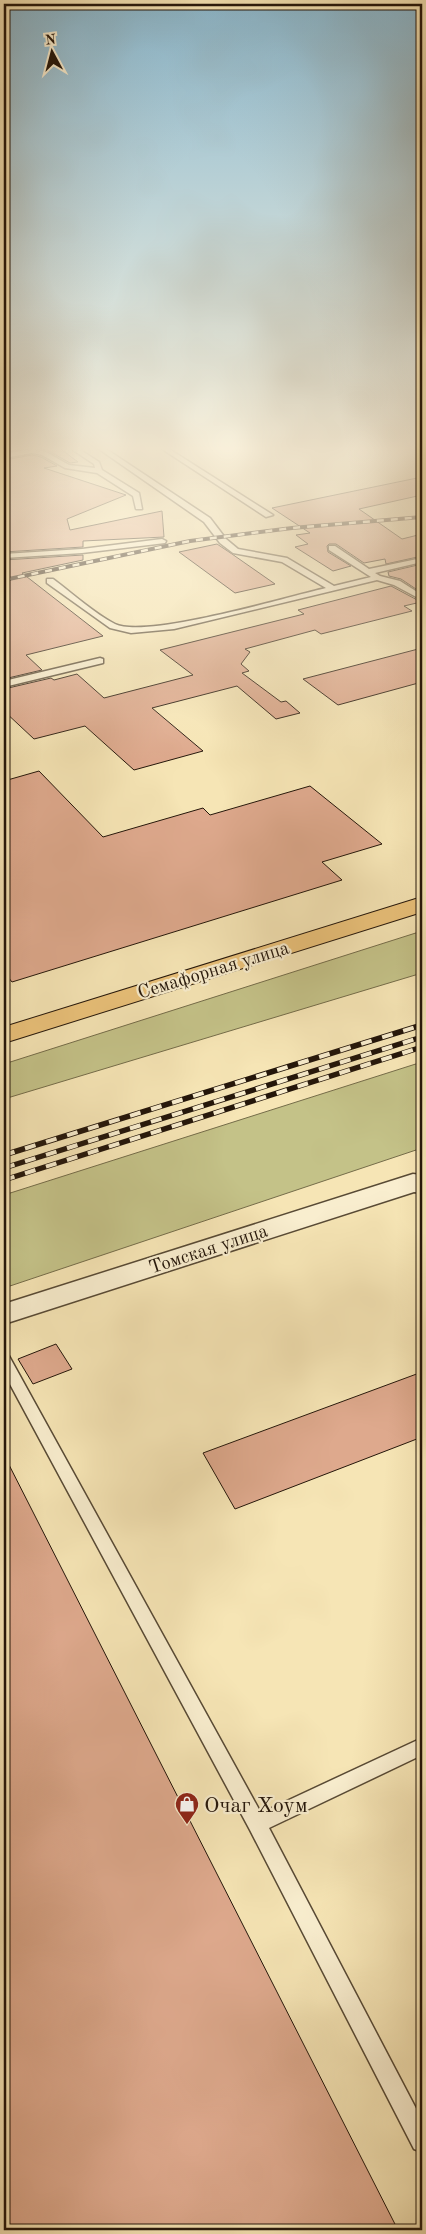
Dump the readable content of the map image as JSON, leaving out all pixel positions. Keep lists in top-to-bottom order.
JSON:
{
  "streets": {
    "highway": ["Семафорная улица"],
    "street": ["Томская улица"]
  },
  "places": {
    "shop": ["Очаг Хоум"]
  },
  "north": "top"
}
